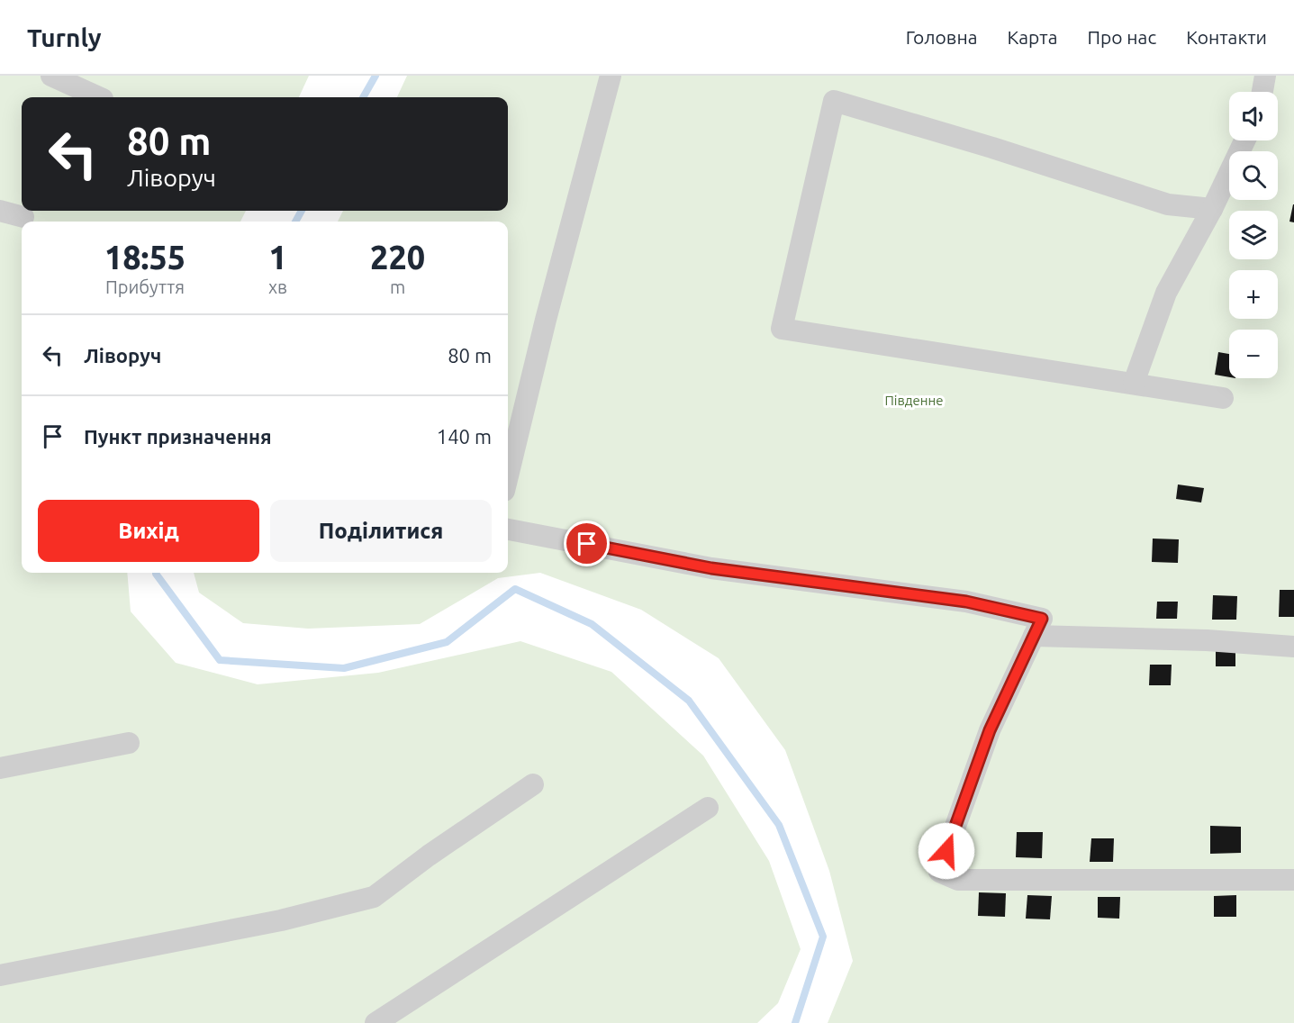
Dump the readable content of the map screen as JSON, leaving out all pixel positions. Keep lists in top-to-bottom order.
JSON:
{
  "parks": ["Південне"],
  "page": {
    "header": "Turnly",
    "nav": [
      "Головна",
      "Карта",
      "Про нас",
      "Контакти"
    ],
    "map_buttons": ["+", "−"],
    "turn": ["80 m", "Ліворуч"],
    "eta": [
      "18:55",
      "Прибуття",
      "1",
      "хв",
      "220",
      "m"
    ],
    "list": [
      {
        "name": "Ліворуч",
        "value": "80 m"
      },
      {
        "name": "Пункт призначення",
        "value": "140 m"
      }
    ],
    "buttons": ["Вихід", "Поділитися"]
  }
}
